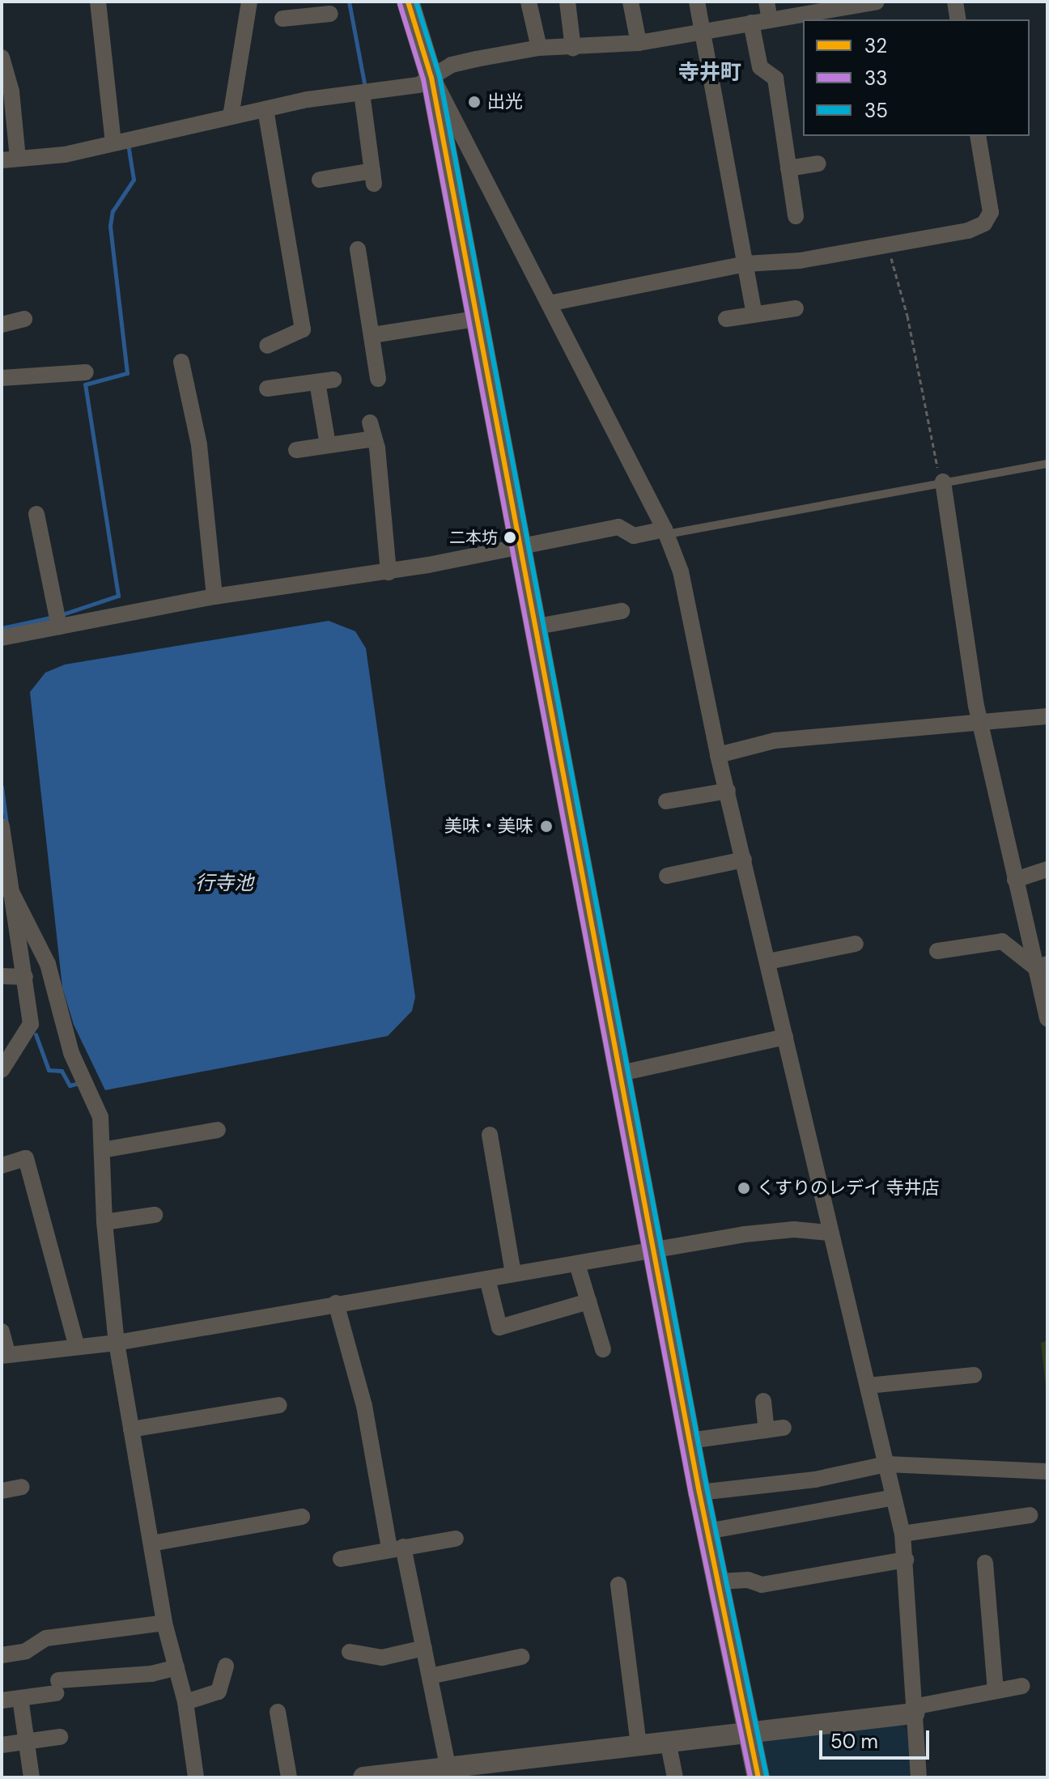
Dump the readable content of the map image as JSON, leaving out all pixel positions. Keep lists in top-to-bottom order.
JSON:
{
  "districts": ["寺井町"],
  "water": ["行寺池"],
  "places": [
    "出光",
    "二本坊",
    "美味・美味",
    "くすりのレデイ 寺井店"
  ],
  "lines": ["transit line 32", "transit line 35", "transit line 33"],
  "legend": ["32", "33", "35"],
  "scale_bar": "50 m"
}
